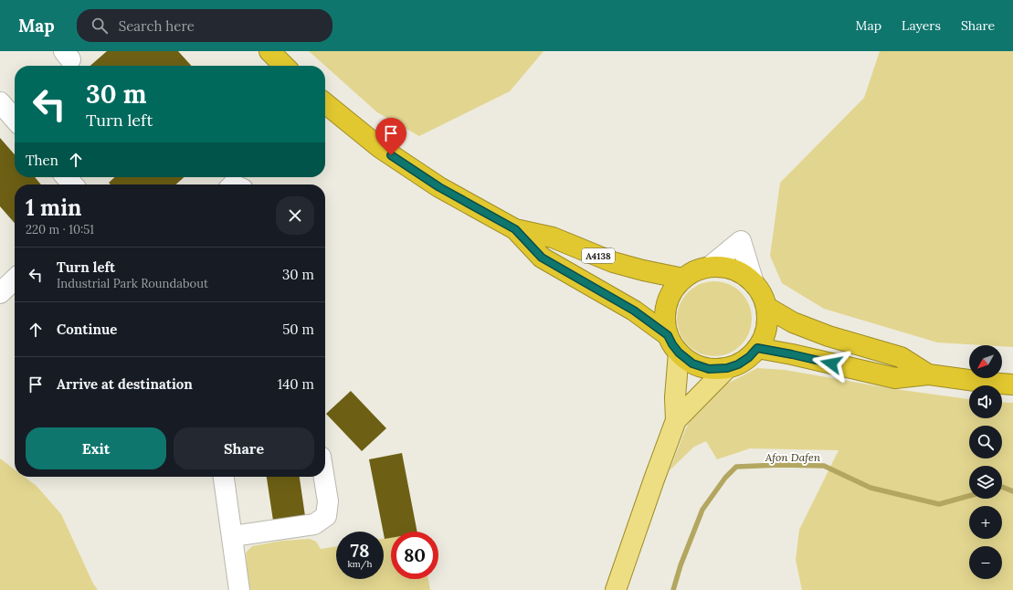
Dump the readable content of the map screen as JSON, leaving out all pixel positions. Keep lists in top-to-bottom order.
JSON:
{
  "streets": {
    "highway": ["A4138"]
  },
  "water": ["Afon Dafen"],
  "north": "bottom left",
  "page": {
    "header": "Map",
    "search": "Search here",
    "nav": ["Map", "Layers", "Share"],
    "turn": ["30 m", "Turn left"],
    "then": "Then",
    "heading": ["1 min", "220 m · 10:51"],
    "list": [
      {
        "name": "Turn left",
        "note": "Industrial Park Roundabout",
        "value": "30 m"
      },
      {
        "name": "Continue",
        "value": "50 m"
      },
      {
        "name": "Arrive at destination",
        "value": "140 m"
      }
    ],
    "map_buttons": ["+", "−"],
    "buttons": ["Exit", "Share"],
    "speed": "78 km/h",
    "limit": "80"
  }
}
